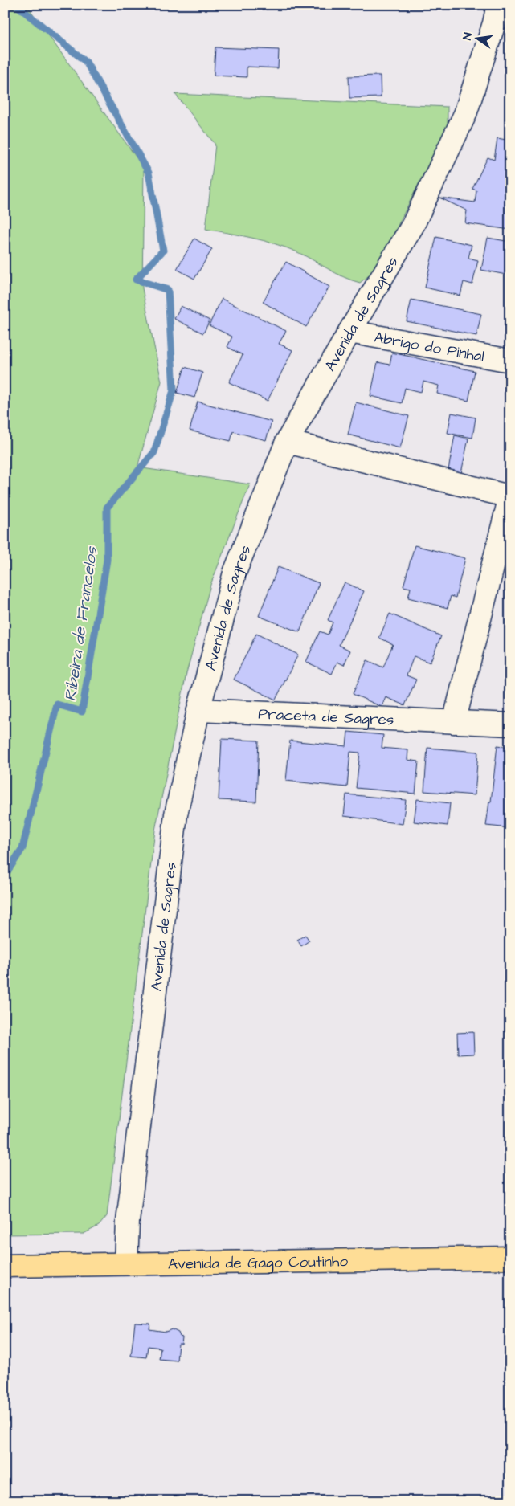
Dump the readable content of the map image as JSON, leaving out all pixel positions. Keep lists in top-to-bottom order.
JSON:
{
  "streets": {
    "main road": ["Avenida de Gago Coutinho"],
    "street": ["Avenida de Sagres", "Abrigo do Pinhal", "Praceta de Sagres"]
  },
  "crossings": [
    ["Avenida de Sagres", "Abrigo do Pinhal"],
    ["Avenida de Sagres", "Praceta de Sagres"],
    ["Avenida de Sagres", "Avenida de Gago Coutinho"]
  ],
  "water": ["Ribeira de Francelos"],
  "north": "left"
}
